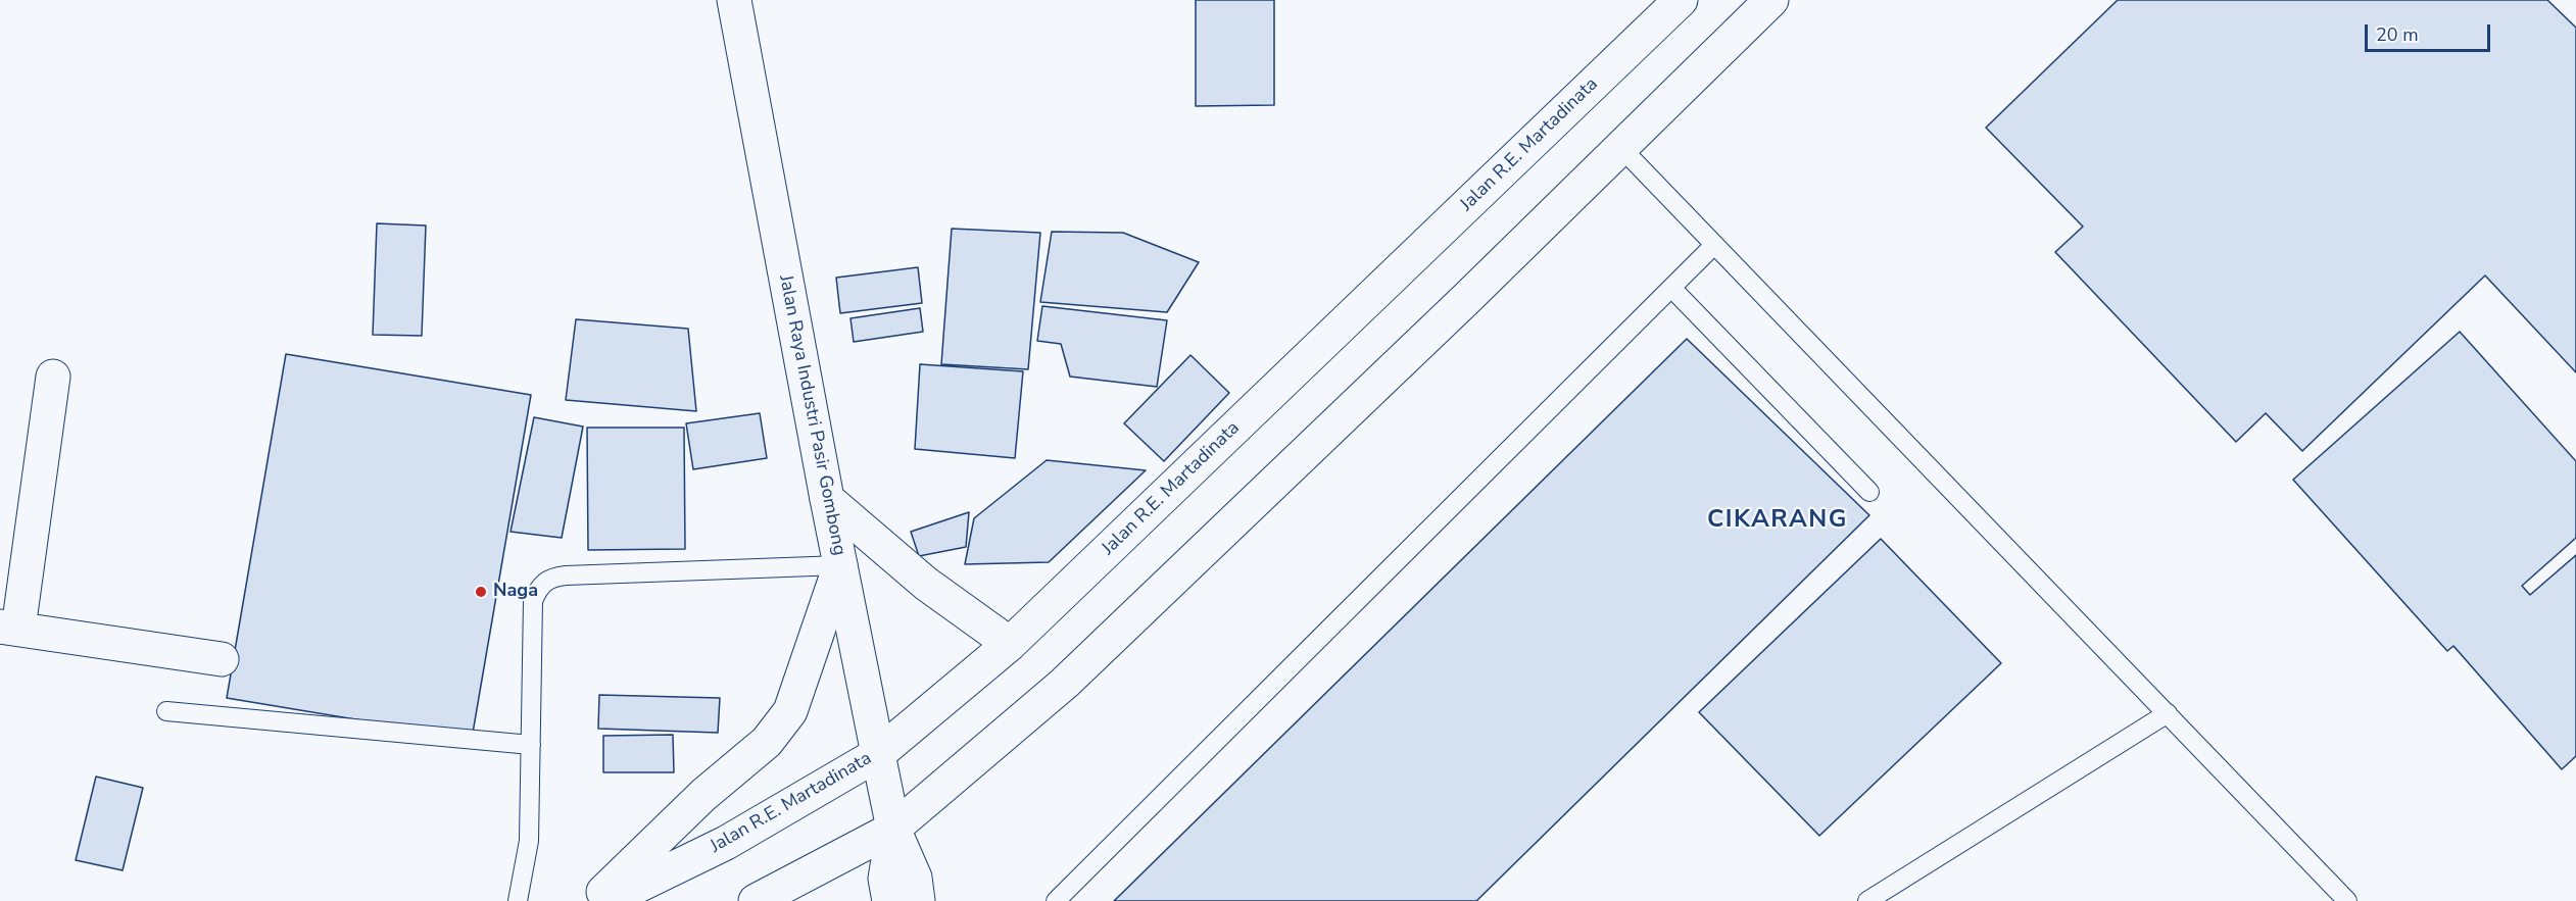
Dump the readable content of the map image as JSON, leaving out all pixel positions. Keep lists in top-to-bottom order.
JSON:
{
  "streets": {
    "main road": ["Jalan R.E. Martadinata", "Jalan Raya Industri Pasir Gombong"]
  },
  "crossings": [
    ["Jalan R.E. Martadinata", "Jalan Raya Industri Pasir Gombong"]
  ],
  "districts": ["CIKARANG"],
  "places": ["Naga"],
  "scale_bar": "20 m"
}
